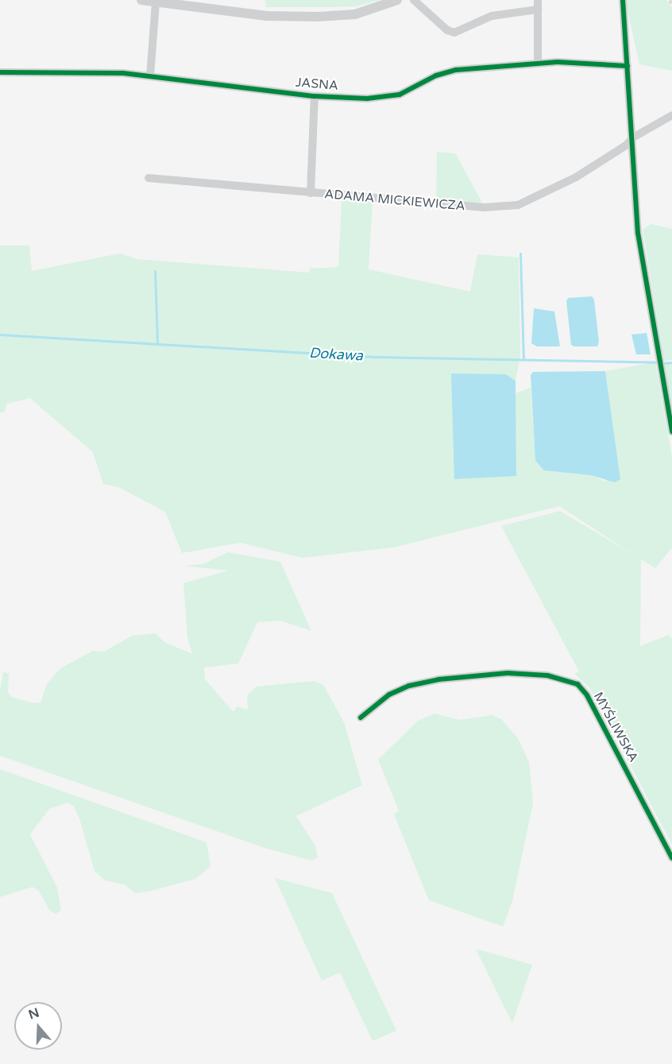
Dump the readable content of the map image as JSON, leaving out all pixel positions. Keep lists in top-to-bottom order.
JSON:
{
  "streets": {
    "street": ["JASNA", "ADAMA MICKIEWICZA", "MYŚLIWSKA"]
  },
  "water": ["Dokawa"],
  "north": "top"
}
